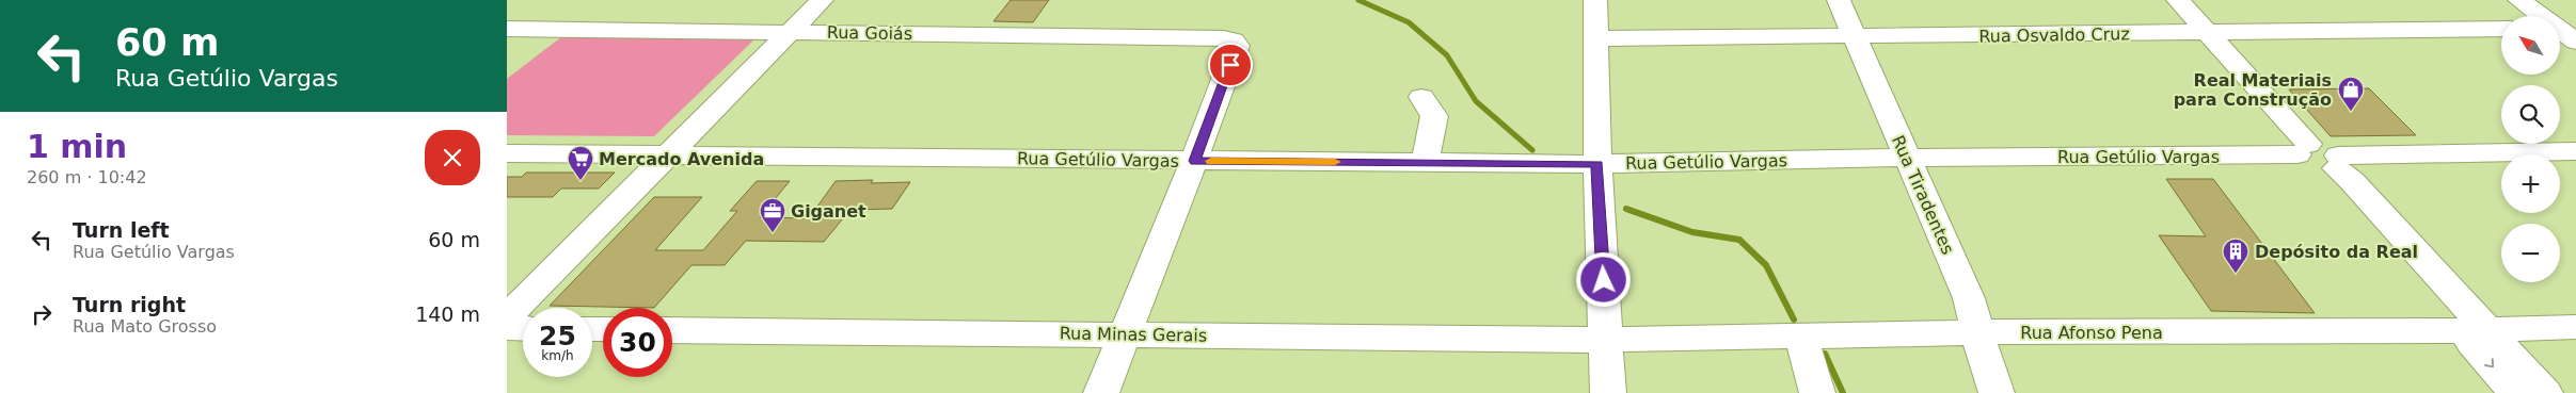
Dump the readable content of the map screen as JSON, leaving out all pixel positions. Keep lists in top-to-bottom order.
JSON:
{
  "streets": {
    "street": [
      "Rua Goiás",
      "Rua Osvaldo Cruz",
      "Rua Getúlio Vargas",
      "Rua Tiradentes",
      "Rua Afonso Pena",
      "Rua Minas Gerais"
    ]
  },
  "crossings": [
    ["Rua Goiás", "Rua Getúlio Vargas"],
    ["Rua Osvaldo Cruz", "Rua Tiradentes"],
    ["Rua Getúlio Vargas", "Rua Tiradentes"],
    ["Rua Tiradentes", "Rua Afonso Pena"],
    ["Rua Afonso Pena", "Rua Minas Gerais"]
  ],
  "places": {
    "shop": ["Real Materiais para Construção"],
    "supermarket": ["Mercado Avenida"],
    "office": ["Giganet"],
    "building": ["Depósito da Real"]
  },
  "north": "top left",
  "page": {
    "turn": ["60 m", "Rua Getúlio Vargas"],
    "map_buttons": ["+", "−"],
    "heading": ["1 min", "260 m · 10:42"],
    "list": [
      {
        "name": "Turn left",
        "note": "Rua Getúlio Vargas",
        "value": "60 m"
      },
      {
        "name": "Turn right",
        "note": "Rua Mato Grosso",
        "value": "140 m"
      }
    ],
    "speed": "25 km/h",
    "limit": "30"
  }
}
